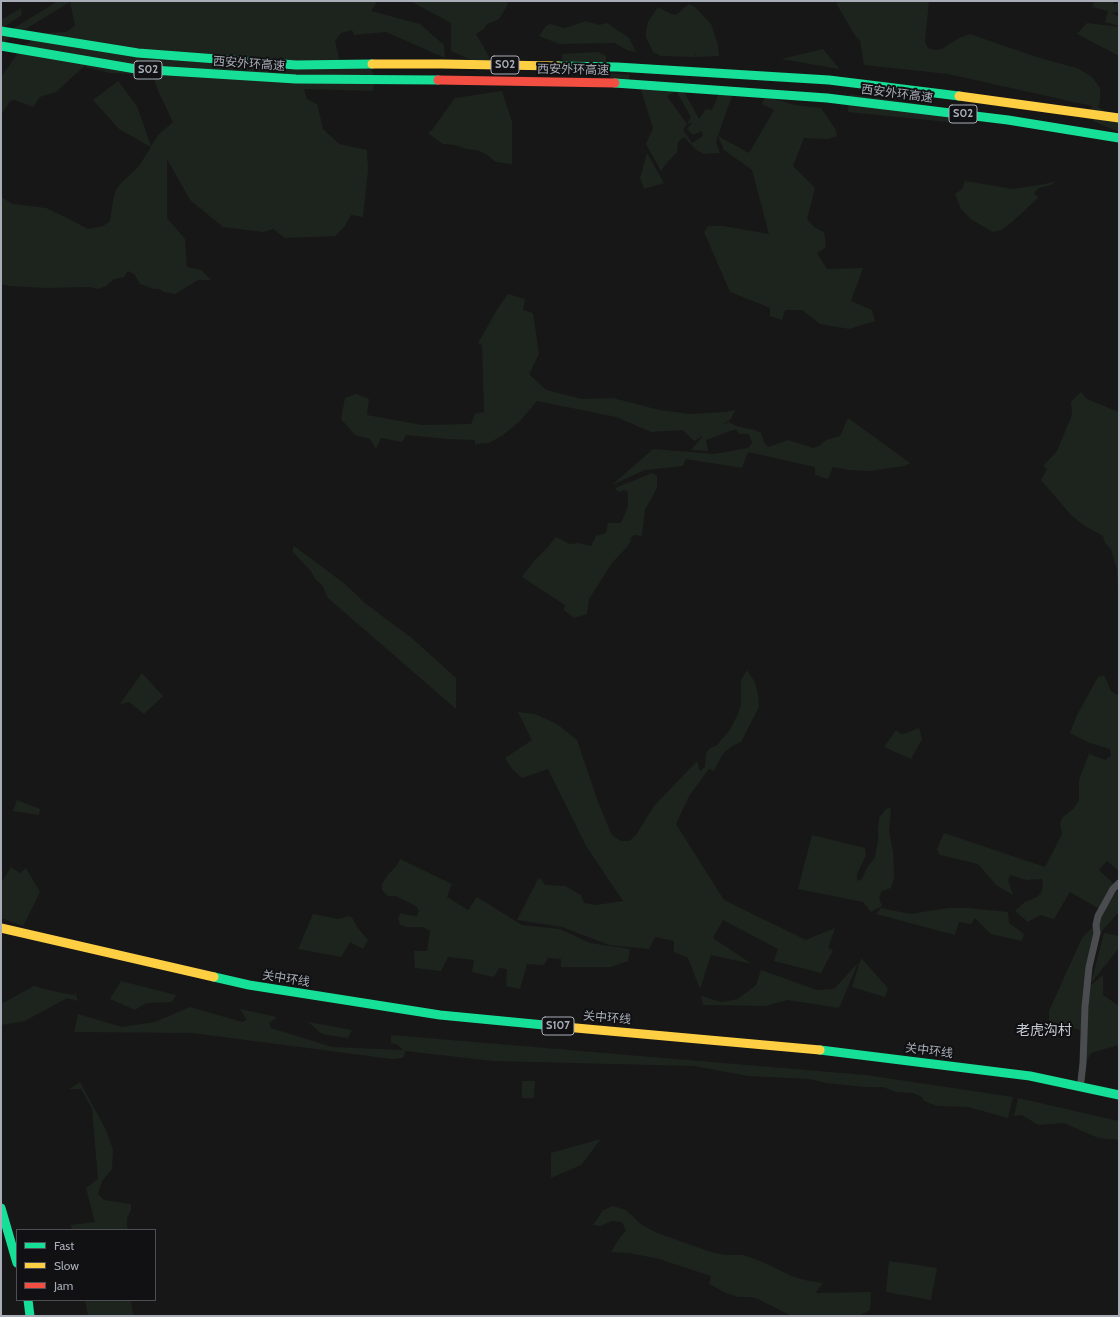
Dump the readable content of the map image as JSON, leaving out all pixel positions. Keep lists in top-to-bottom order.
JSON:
{
  "streets": {
    "main road": [
      "西安外环高速",
      "S02",
      "关中环线",
      "S107"
    ]
  },
  "districts": ["老虎沟村"],
  "legend": ["Fast", "Slow", "Jam"]
}
